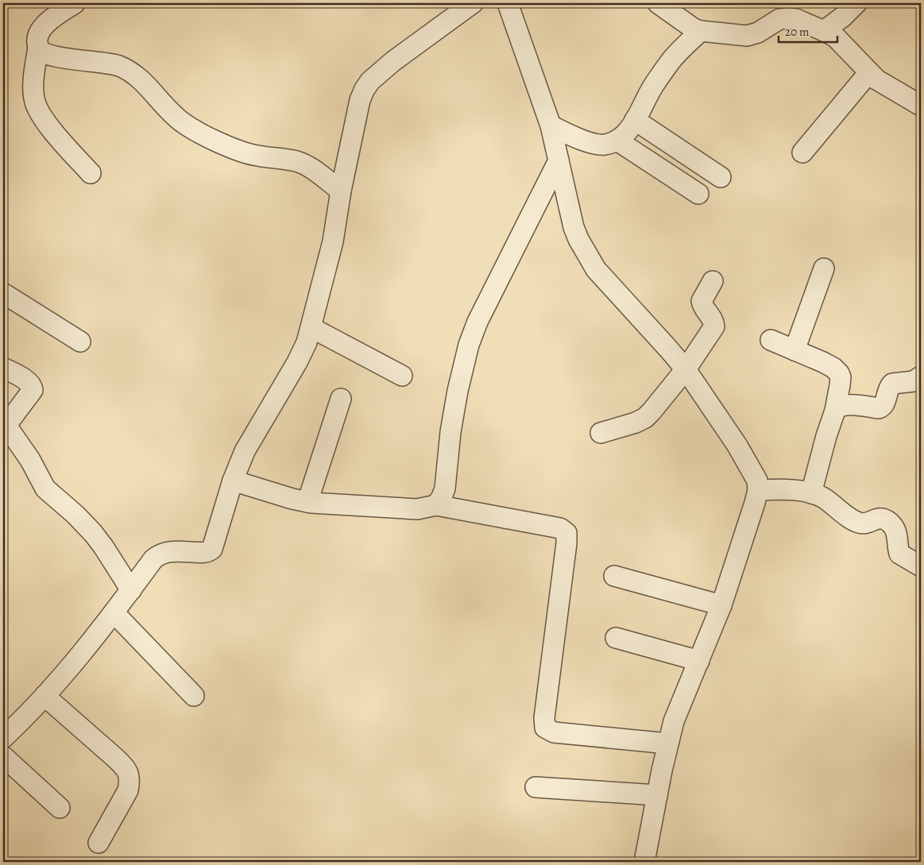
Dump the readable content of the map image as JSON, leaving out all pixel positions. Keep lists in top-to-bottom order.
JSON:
{
  "scale_bar": "20 m"
}
